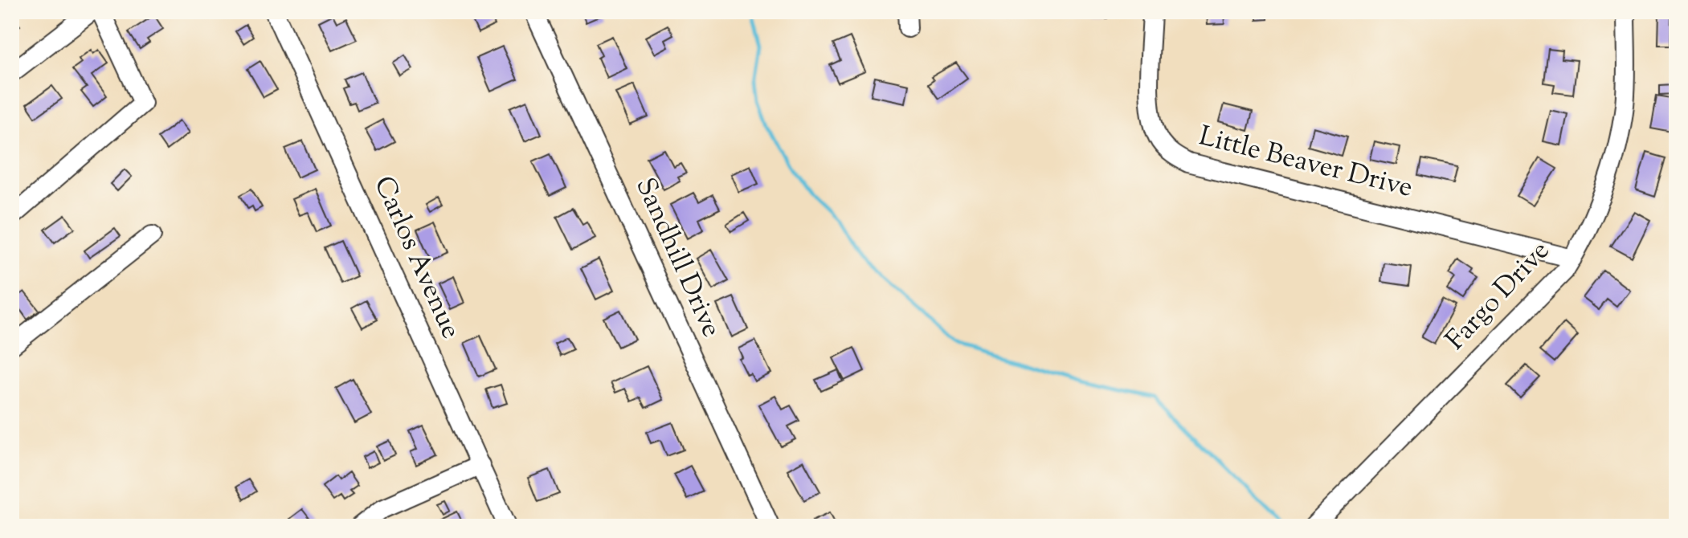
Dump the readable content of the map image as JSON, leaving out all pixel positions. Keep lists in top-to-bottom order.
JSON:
{
  "streets": {
    "street": [
      "Little Beaver Drive",
      "Carlos Avenue",
      "Sandhill Drive",
      "Fargo Drive"
    ]
  },
  "crossings": [
    ["Little Beaver Drive", "Fargo Drive"]
  ]
}
